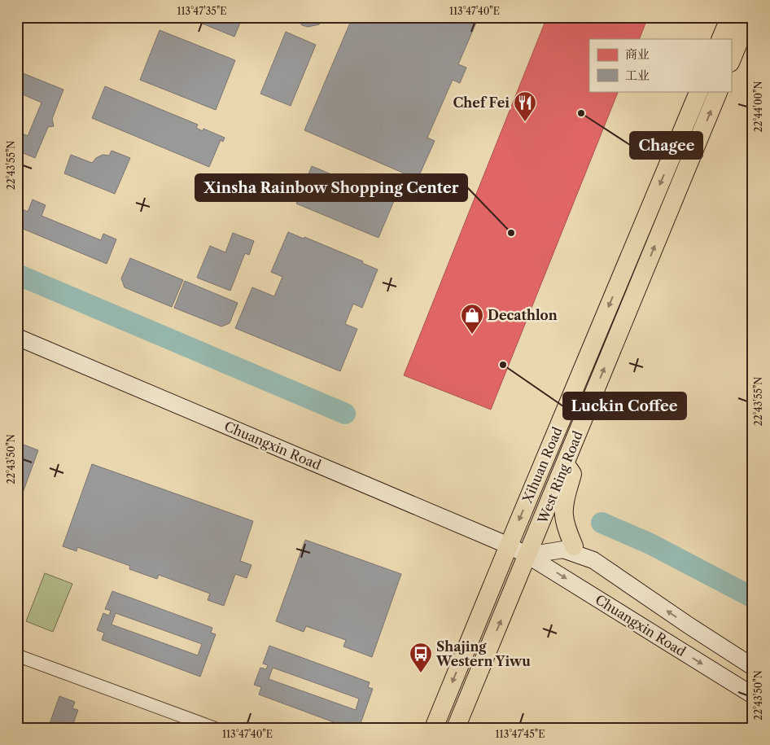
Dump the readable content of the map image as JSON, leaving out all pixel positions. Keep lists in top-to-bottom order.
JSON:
{
  "streets": {
    "main road": ["Xihuan Road", "West Ring Road"],
    "street": ["Chuangxin Road"]
  },
  "crossings": [
    ["Chuangxin Road", "Xihuan Road"],
    ["Chuangxin Road", "West Ring Road"]
  ],
  "one_way": ["Xihuan Road", "West Ring Road"],
  "places": {
    "other": ["Chagee", "Xinsha Rainbow Shopping Center", "Luckin Coffee"],
    "restaurant": ["Chef Fei"],
    "shop": ["Decathlon"],
    "bus stop": ["Shajing Western Yiwu"]
  },
  "legend": ["商业", "工业"],
  "coordinates": [
    "113°47'35\"E",
    "113°47'40\"E",
    "22°44'00\"N",
    "22°43'55\"N",
    "22°43'50\"N",
    "113°47'45\"E"
  ]
}
